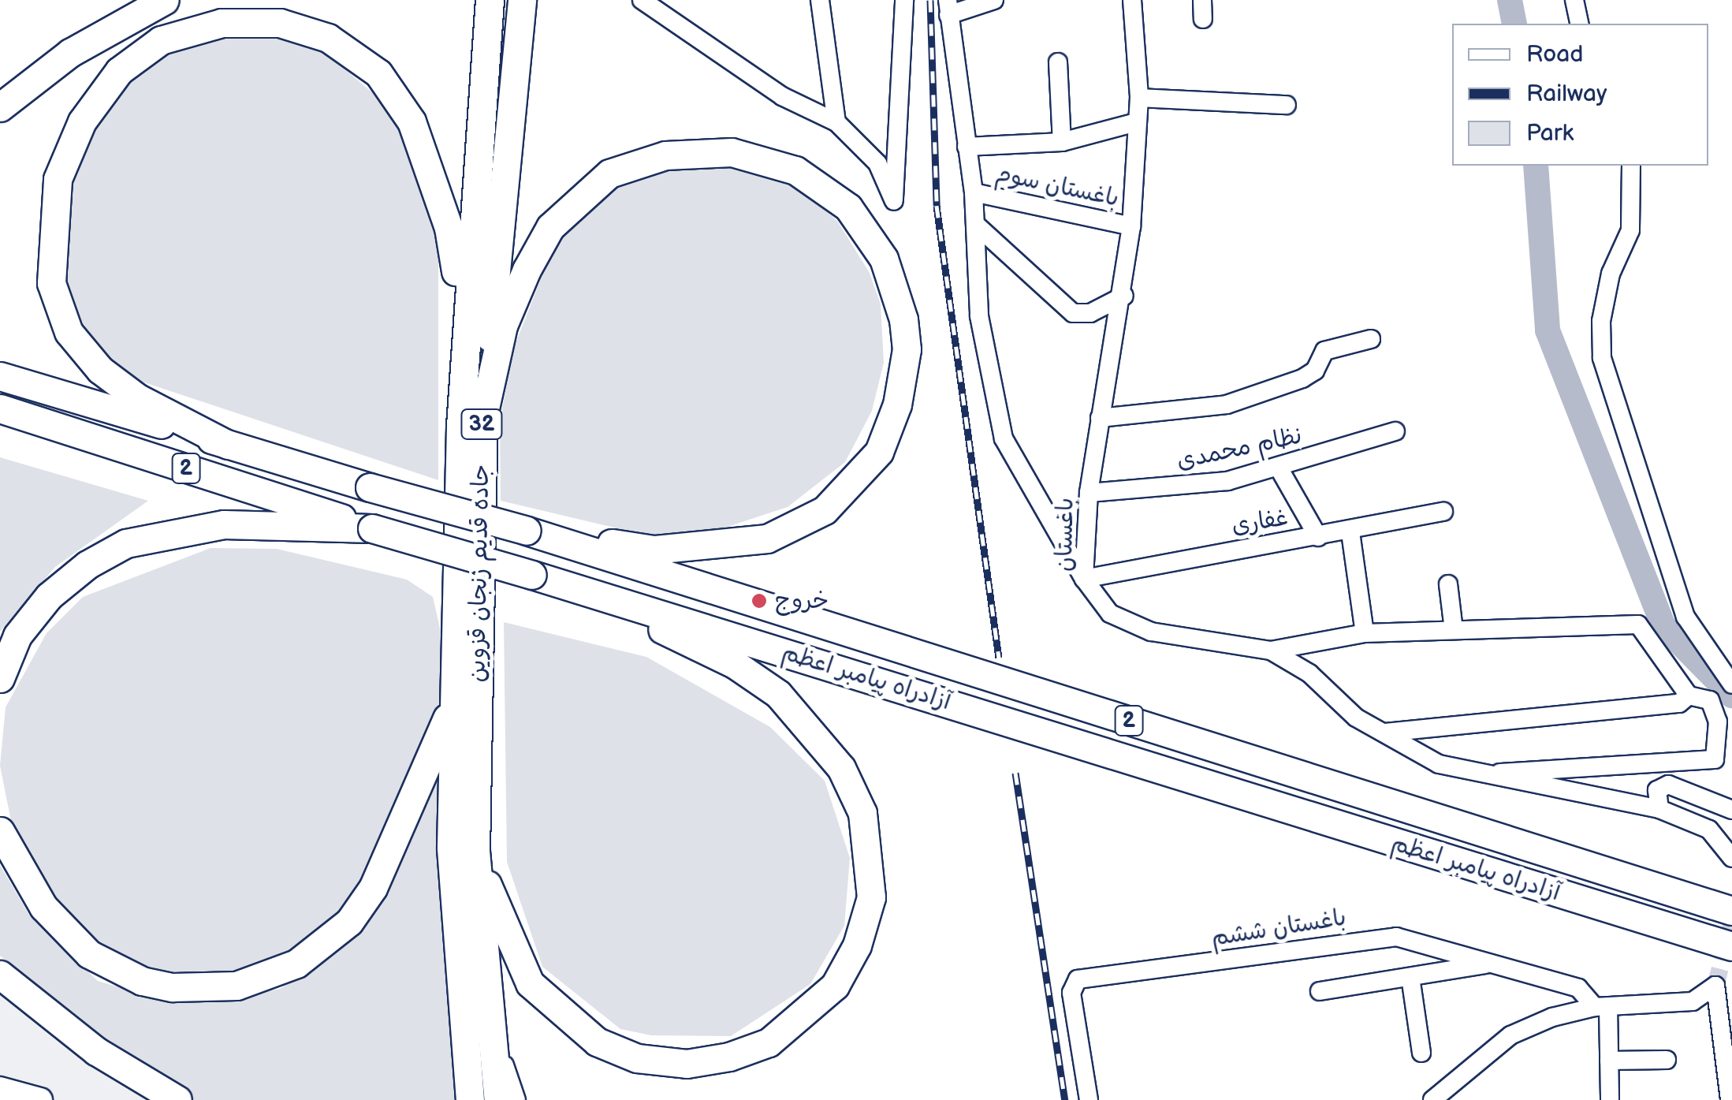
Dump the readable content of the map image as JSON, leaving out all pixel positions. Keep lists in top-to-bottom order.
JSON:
{
  "streets": {
    "highway": [
      "32",
      "2",
      "جاده قدیم زنجان قزوین",
      "آزادراه پیامبر اعظم"
    ],
    "street": [
      "باغستان سوم",
      "نظام محمدی",
      "غفاری",
      "باغستان",
      "باغستان ششم"
    ]
  },
  "crossings": [
    ["باغستان سوم", "باغستان"],
    ["نظام محمدی", "باغستان"],
    ["غفاری", "باغستان"]
  ],
  "places": ["خروج"],
  "legend": ["Road", "Railway", "Park"]
}
